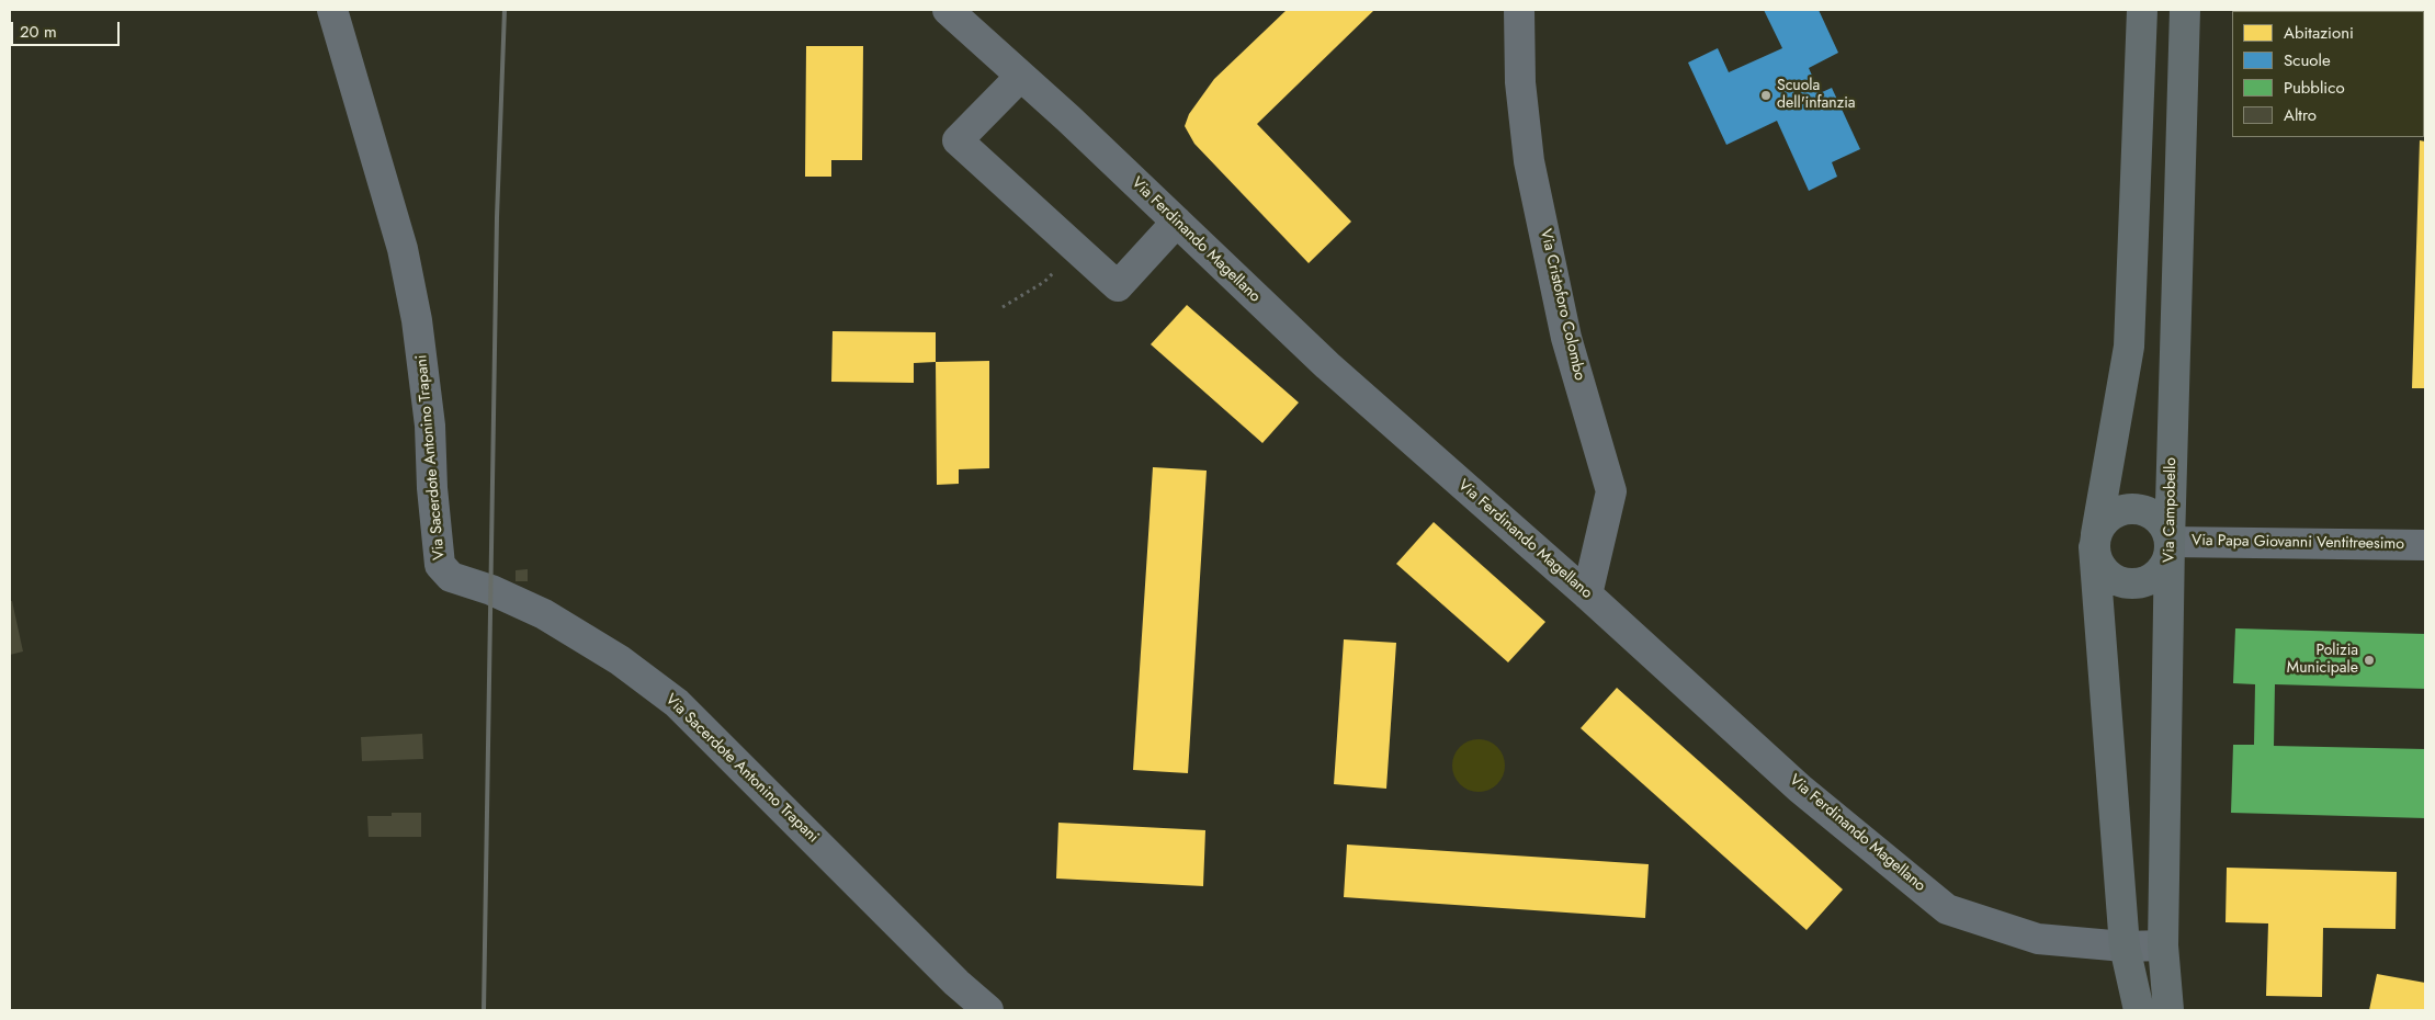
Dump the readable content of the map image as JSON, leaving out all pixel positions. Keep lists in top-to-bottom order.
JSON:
{
  "streets": {
    "main road": ["Via Campobello"],
    "street": [
      "Via Ferdinando Magellano",
      "Via Cristoforo Colombo",
      "Via Sacerdote Antonino Trapani",
      "Via Papa Giovanni Ventitreesimo"
    ]
  },
  "crossings": [
    ["Via Ferdinando Magellano", "Via Cristoforo Colombo"],
    ["Via Ferdinando Magellano", "Via Campobello"],
    ["Via Campobello", "Via Papa Giovanni Ventitreesimo"]
  ],
  "places": ["Scuola dell'infanzia", "Polizia Municipale"],
  "legend": [
    "Abitazioni",
    "Scuole",
    "Pubblico",
    "Altro"
  ],
  "scale_bar": "20 m"
}
